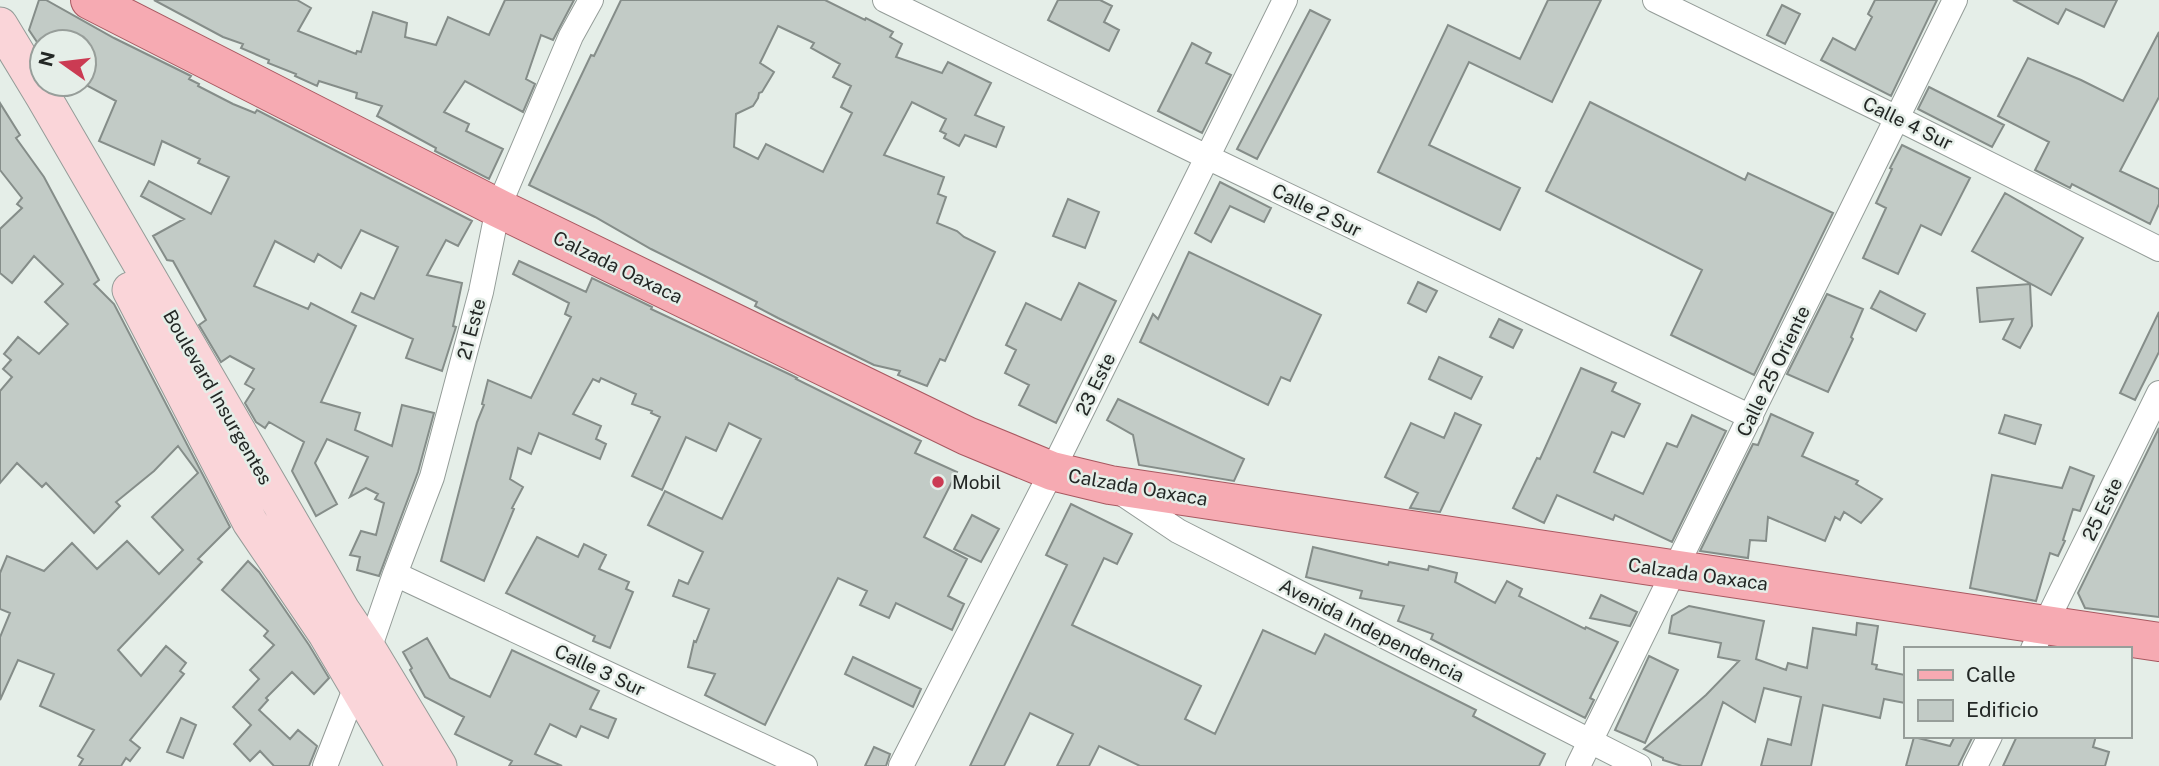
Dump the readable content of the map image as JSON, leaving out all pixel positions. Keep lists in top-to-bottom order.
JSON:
{
  "streets": {
    "main road": ["Calzada Oaxaca", "Boulevard Insurgentes"],
    "street": [
      "Calle 4 Sur",
      "Calle 2 Sur",
      "21 Este",
      "Calle 25 Oriente",
      "23 Este",
      "25 Este",
      "Avenida Independencia",
      "Calle 3 Sur"
    ]
  },
  "crossings": [
    ["Calle 4 Sur", "Calle 25 Oriente"],
    ["Calle 2 Sur", "Calle 25 Oriente"],
    ["Calle 2 Sur", "23 Este"],
    ["Calzada Oaxaca", "21 Este"],
    ["Calzada Oaxaca", "Calle 25 Oriente"],
    ["Calzada Oaxaca", "23 Este"],
    ["Calzada Oaxaca", "25 Este"],
    ["Calzada Oaxaca", "Avenida Independencia"],
    ["21 Este", "Boulevard Insurgentes"],
    ["21 Este", "Calle 3 Sur"],
    ["Calle 25 Oriente", "Avenida Independencia"]
  ],
  "places": ["Mobil"],
  "legend": ["Calle", "Edificio"],
  "north": "left"
}
